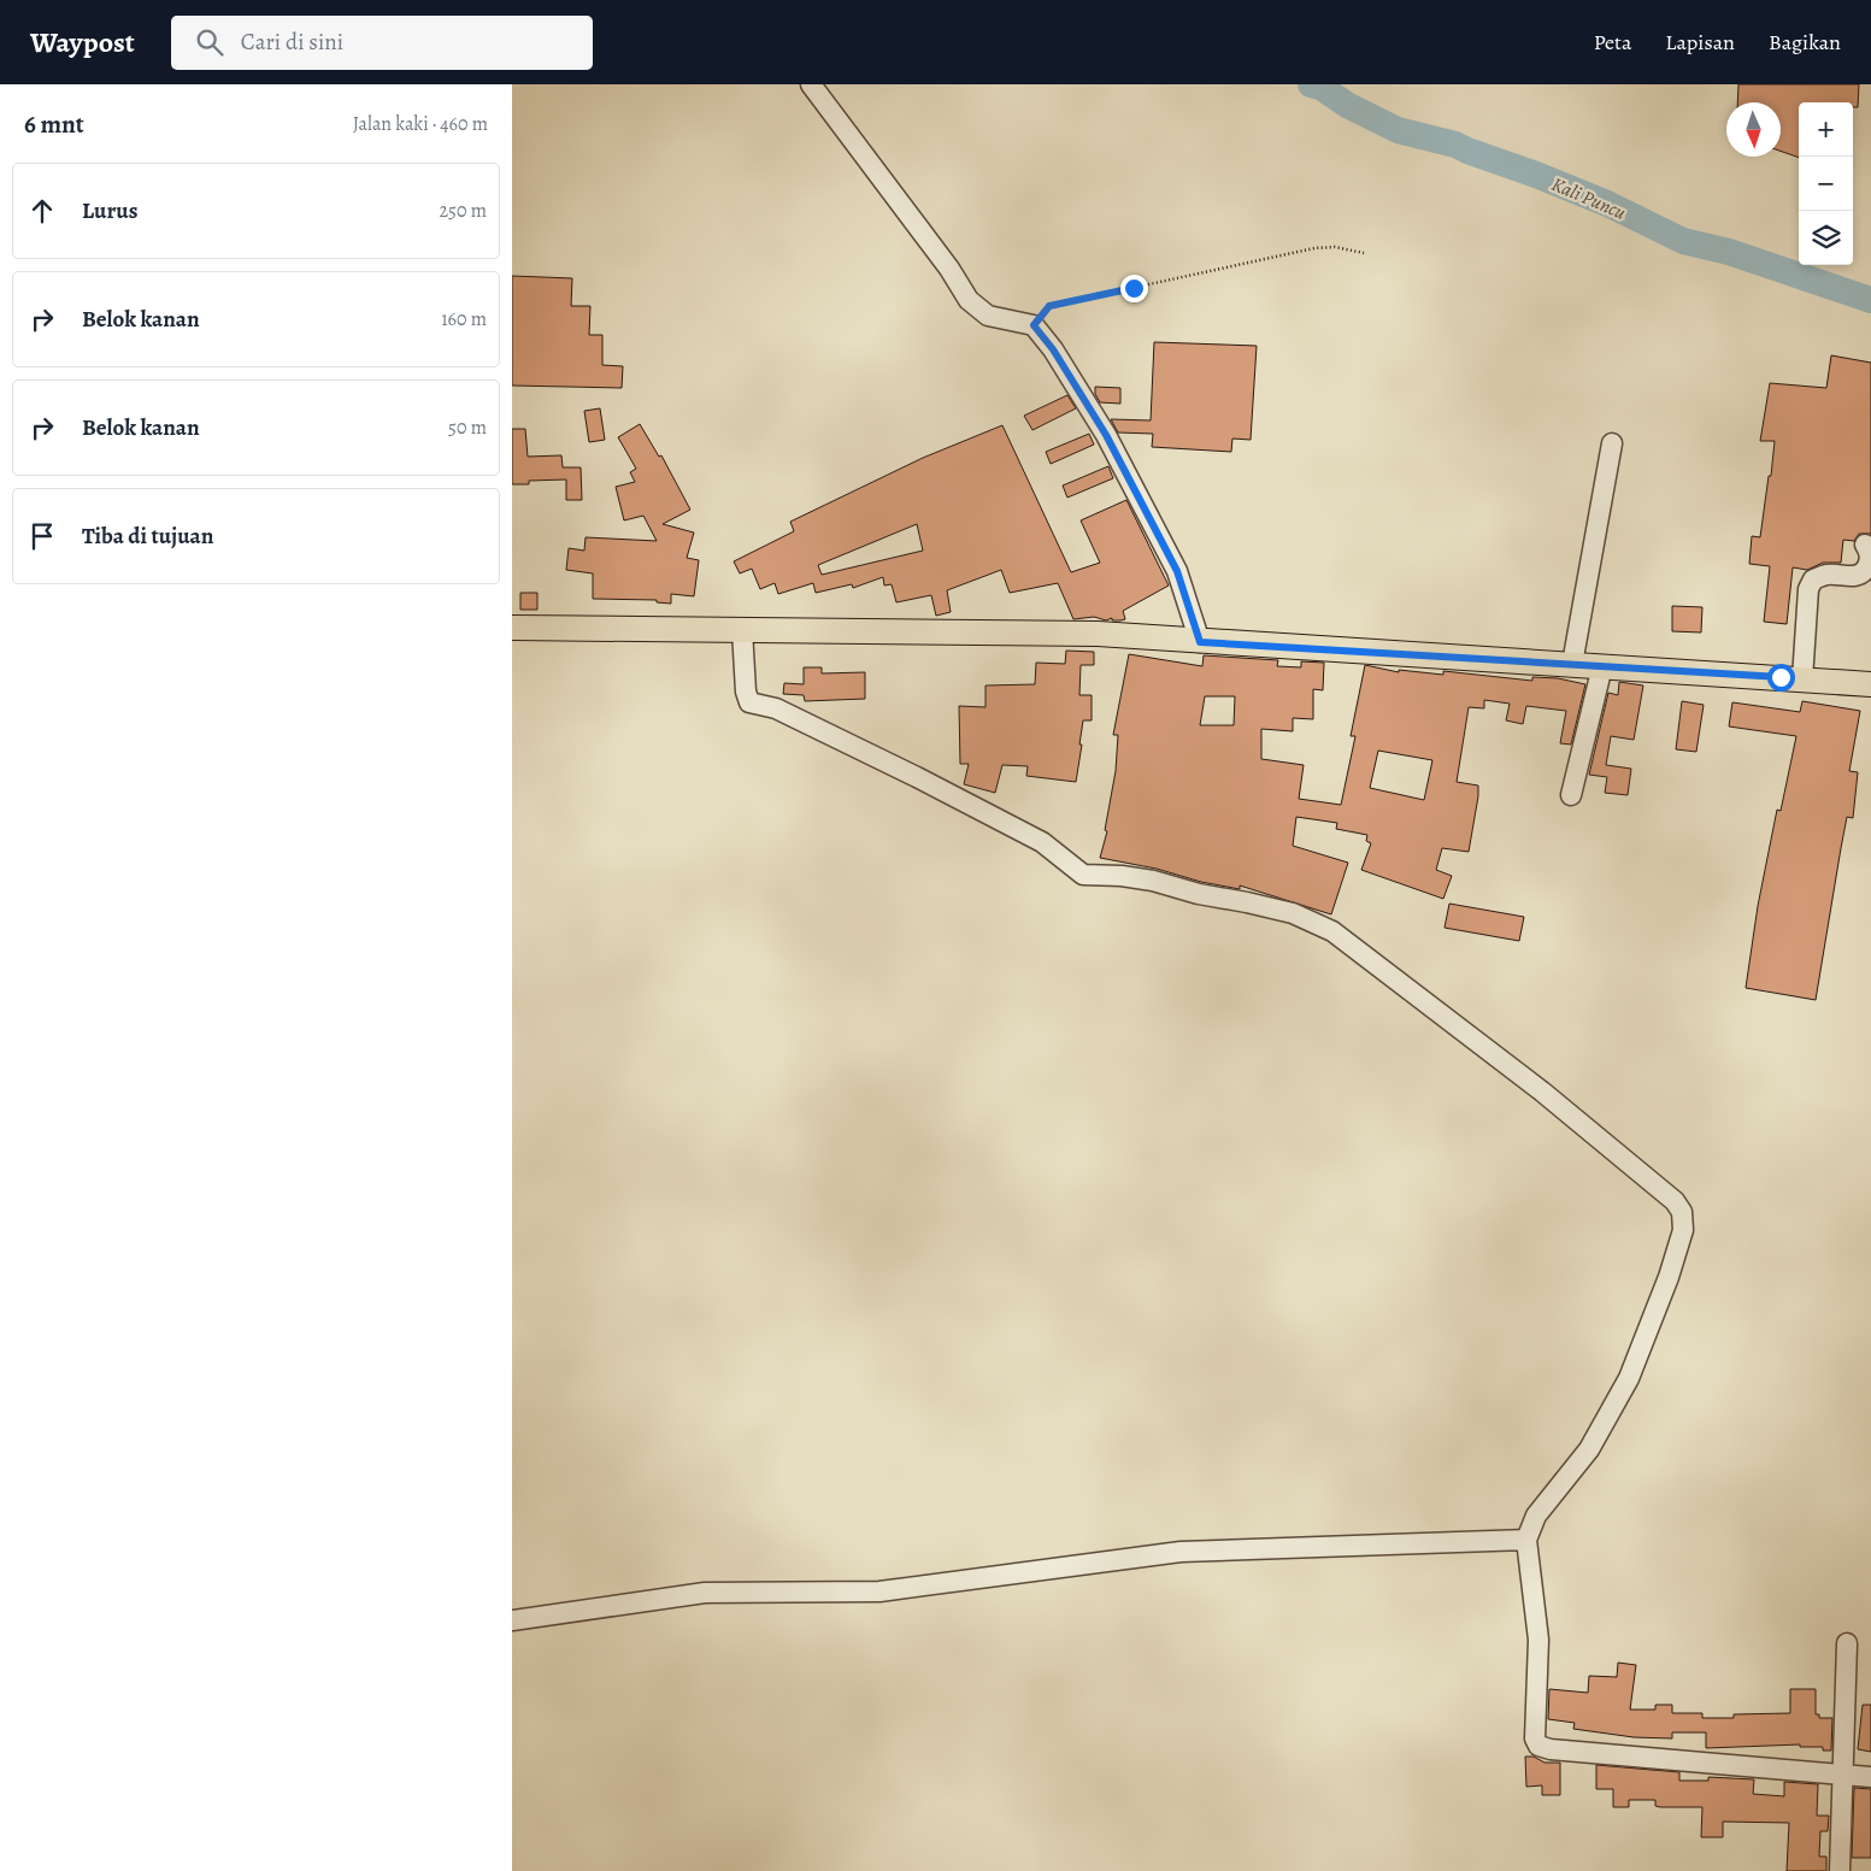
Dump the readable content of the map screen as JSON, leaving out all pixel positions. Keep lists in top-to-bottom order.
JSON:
{
  "water": ["Kali Puncu"],
  "north": "bottom",
  "page": {
    "header": "Waypost",
    "search": "Cari di sini",
    "nav": ["Peta", "Lapisan", "Bagikan"],
    "heading": ["6 mnt", "Jalan kaki · 460 m"],
    "map_buttons": ["+", "−"],
    "list": [
      ["Lurus", "250 m"],
      ["Belok kanan", "160 m"],
      ["Belok kanan", "50 m"],
      "Tiba di tujuan"
    ]
  }
}
